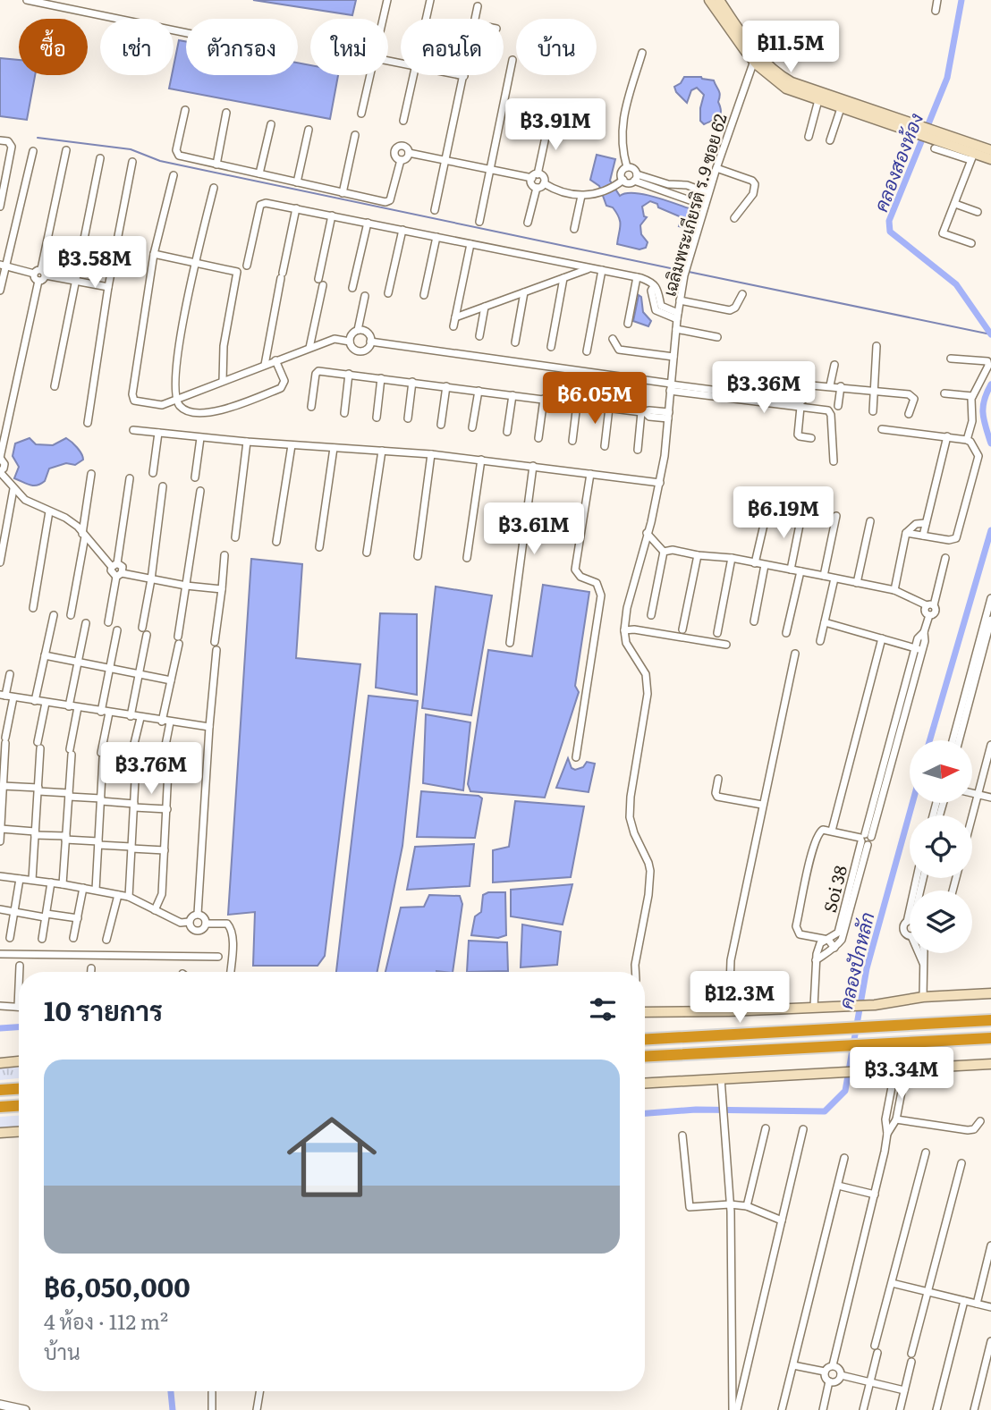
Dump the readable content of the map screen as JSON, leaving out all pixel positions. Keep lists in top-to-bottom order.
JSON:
{
  "streets": {
    "street": ["เฉลิมพระเกียรติ ร.9 ซอย 62", "Soi 38"]
  },
  "water": ["คลองสองห้อง", "คลองปักหลัก"],
  "north": "right",
  "page": {
    "chip": [
      "ซื้อ",
      "เช่า",
      "ตัวกรอง",
      "ใหม่",
      "คอนโด",
      "บ้าน"
    ],
    "price": [
      "฿11.5M",
      "฿3.91M",
      "฿3.58M",
      "฿3.36M",
      "฿6.05M",
      "฿6.19M",
      "฿3.61M",
      "฿3.76M",
      "฿12.3M",
      "฿3.34M"
    ],
    "heading": "10 รายการ",
    "list": [
      {
        "name": "฿6,050,000",
        "note": "4 ห้อง · 112 m² · บ้าน"
      }
    ]
  }
}
